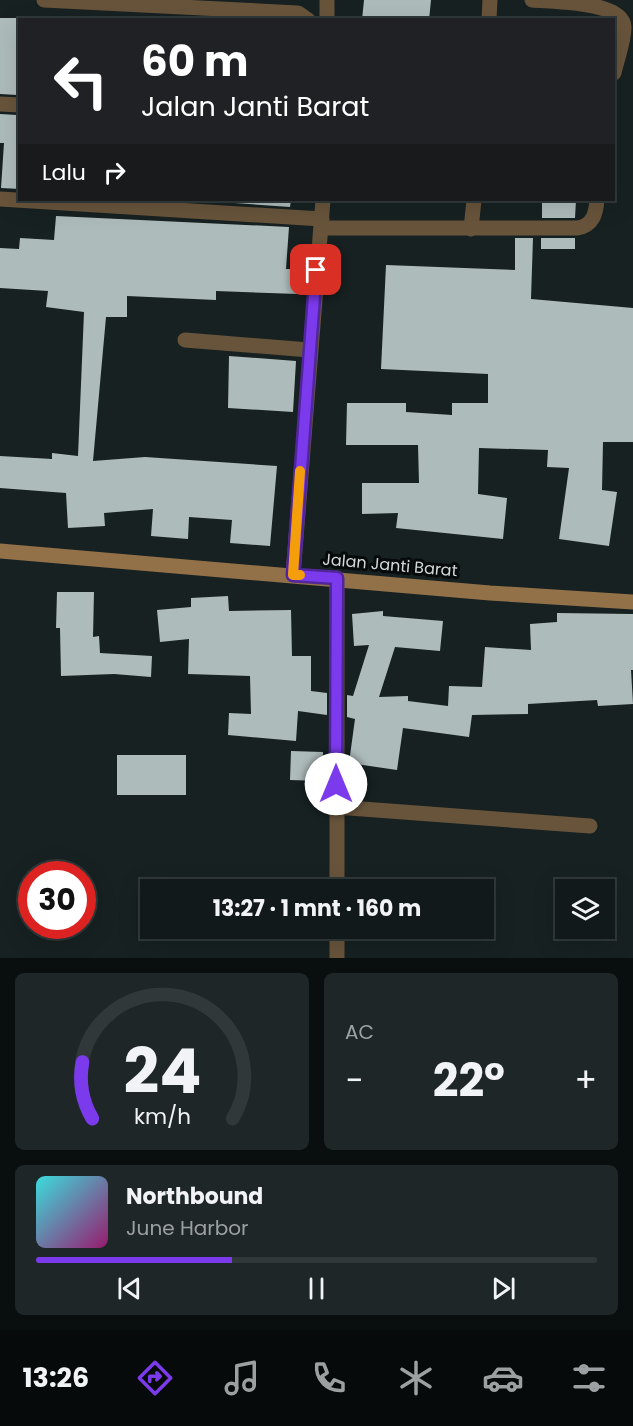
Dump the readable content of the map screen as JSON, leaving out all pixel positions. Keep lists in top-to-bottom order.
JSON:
{
  "streets": {
    "street": ["Jalan Janti Barat"]
  },
  "page": {
    "turn": ["60 m", "Jalan Janti Barat"],
    "then": "Lalu",
    "limit": "30",
    "trip": "13:27 · 1 mnt · 160 m",
    "tile": "AC",
    "heat": ["−", "22°", "+"],
    "song": ["Northbound", "June Harbor"],
    "tabs": "13:26",
    "gauge": ["24", "km/h"]
  }
}
